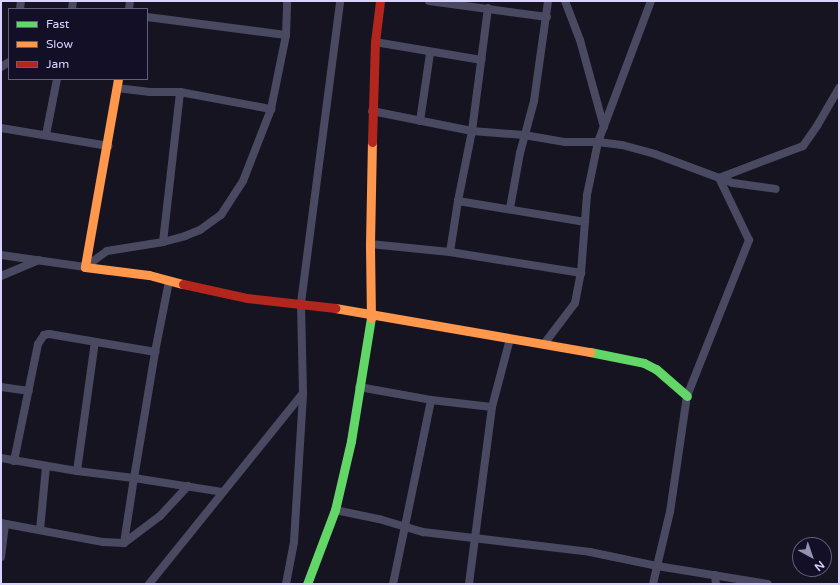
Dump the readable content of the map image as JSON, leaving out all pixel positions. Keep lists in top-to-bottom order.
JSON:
{
  "legend": ["Fast", "Slow", "Jam"],
  "north": "bottom right"
}
